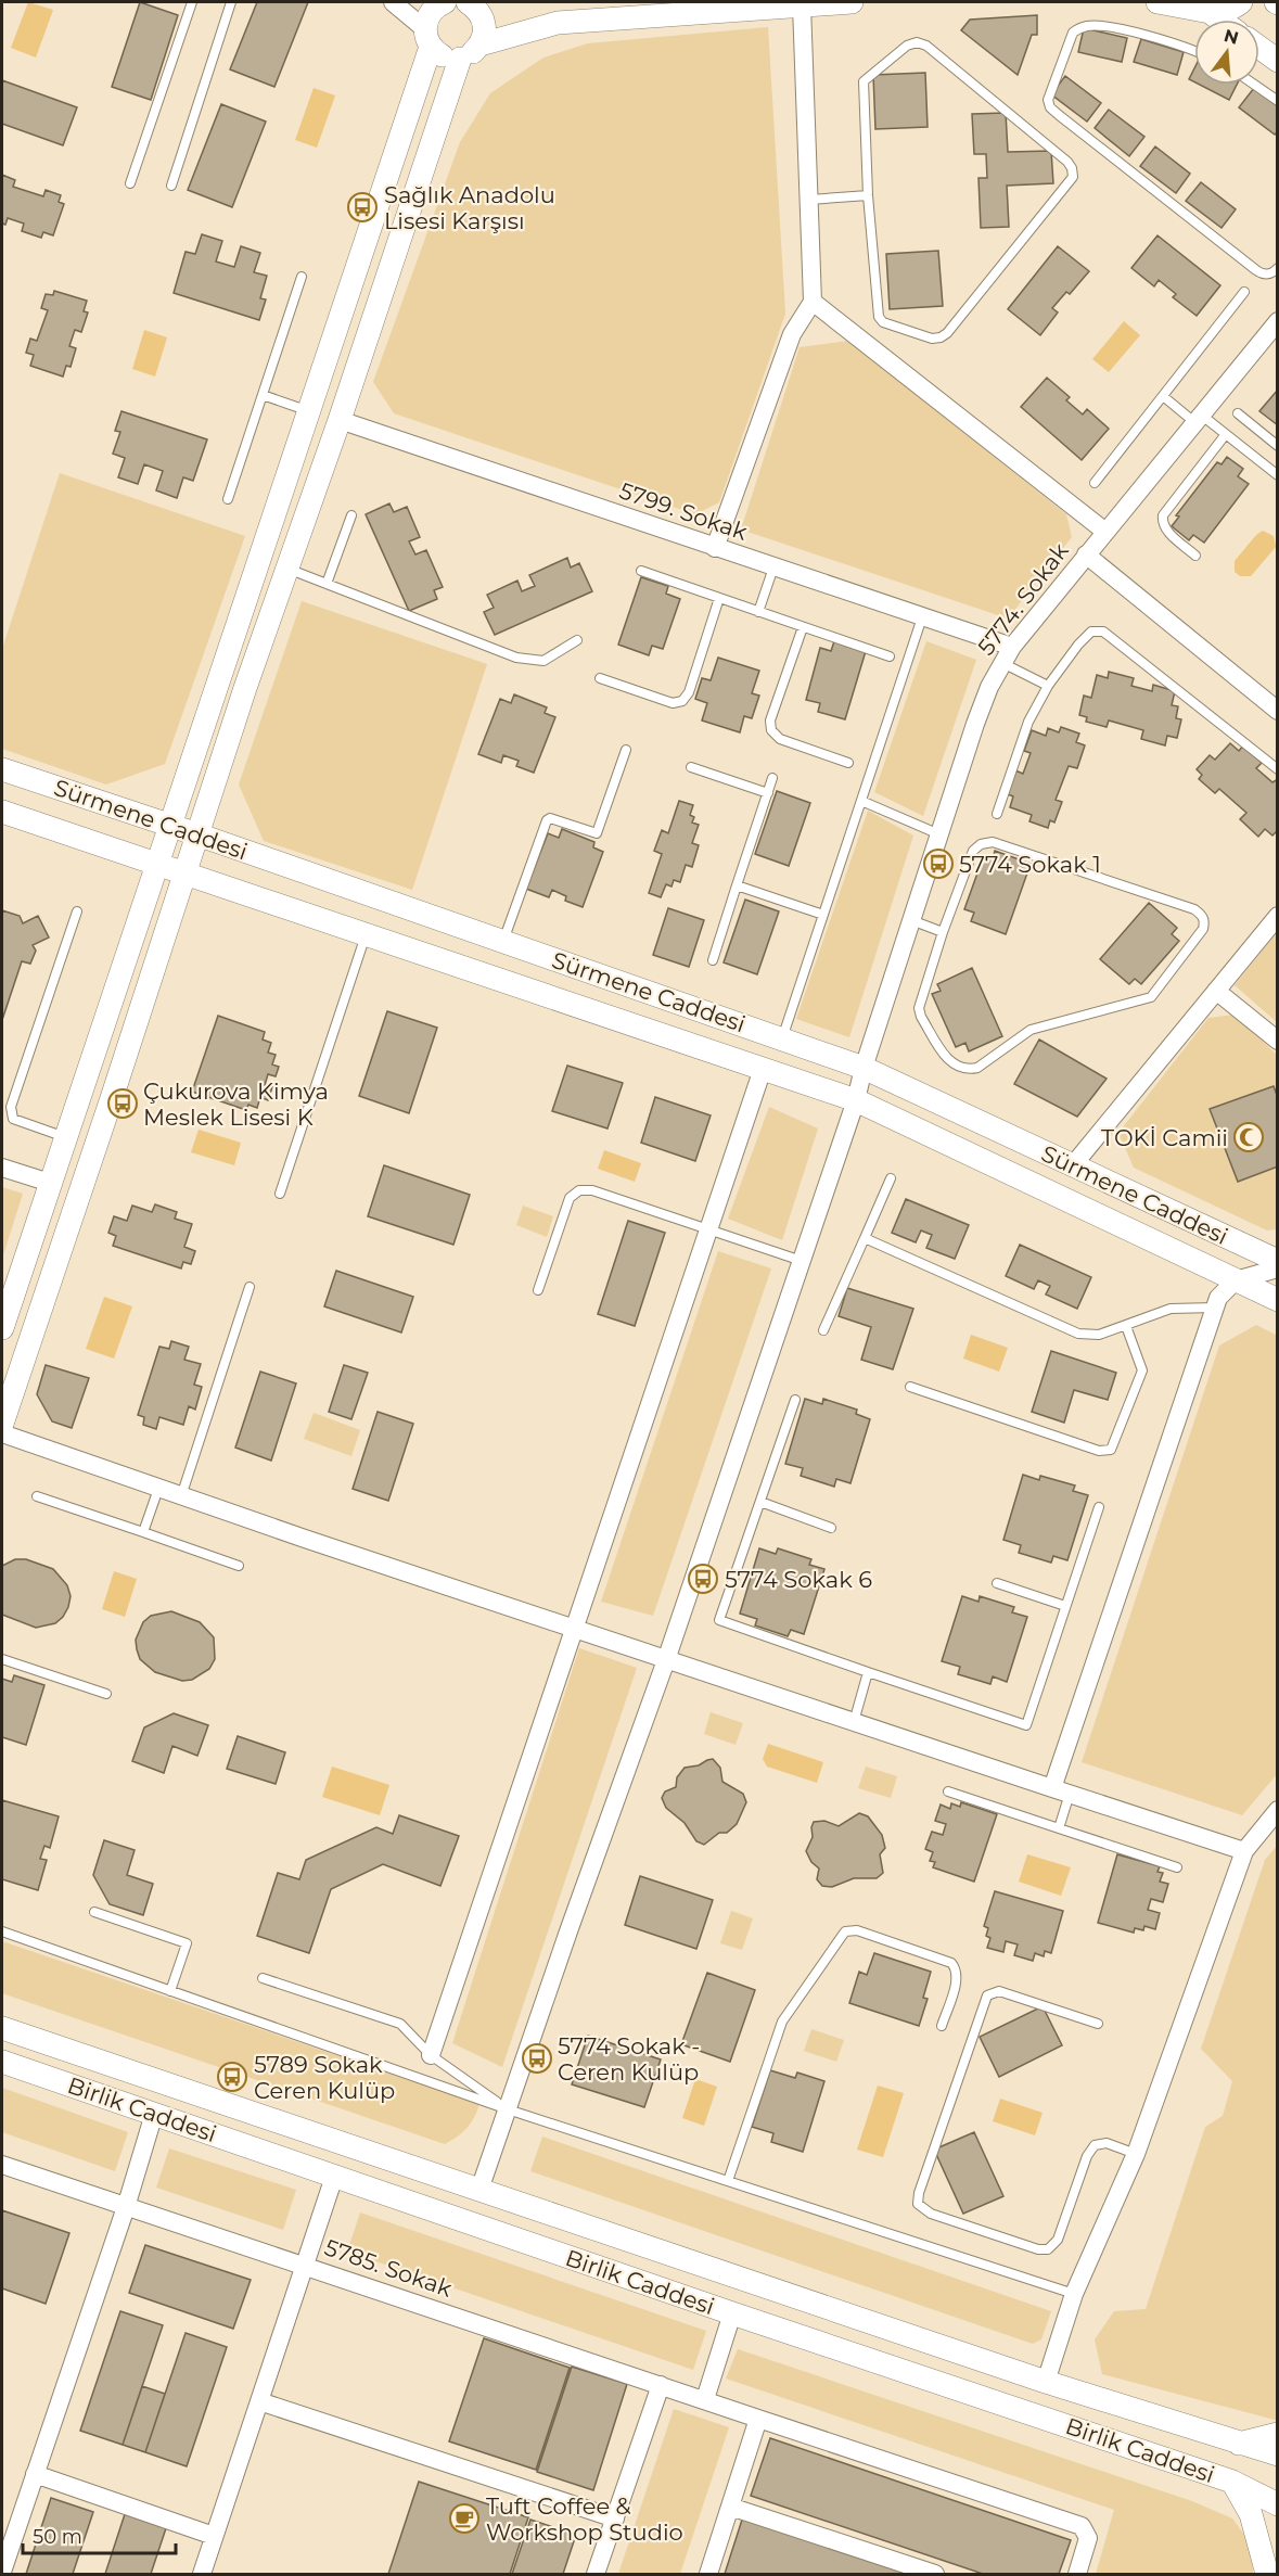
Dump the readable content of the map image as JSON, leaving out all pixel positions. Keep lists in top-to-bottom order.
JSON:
{
  "streets": {
    "street": [
      "5799. Sokak",
      "5774. Sokak",
      "Sürmene Caddesi",
      "Birlik Caddesi",
      "5785. Sokak"
    ]
  },
  "crossings": [
    ["5799. Sokak", "5774. Sokak"],
    ["5774. Sokak", "Sürmene Caddesi"],
    ["5774. Sokak", "Birlik Caddesi"]
  ],
  "places": {
    "bus stop": [
      "Sağlık Anadolu Lisesi Karşısı",
      "5774 Sokak 1",
      "Çukurova Kimya Meslek Lisesi K",
      "5774 Sokak 6",
      "5774 Sokak - Ceren Kulüp",
      "5789 Sokak Ceren Kulüp"
    ],
    "mosque": ["TOKİ Camii"],
    "cafe": ["Tuft Coffee & Workshop Studio"]
  },
  "scale_bar": "50 m",
  "north": "top"
}
